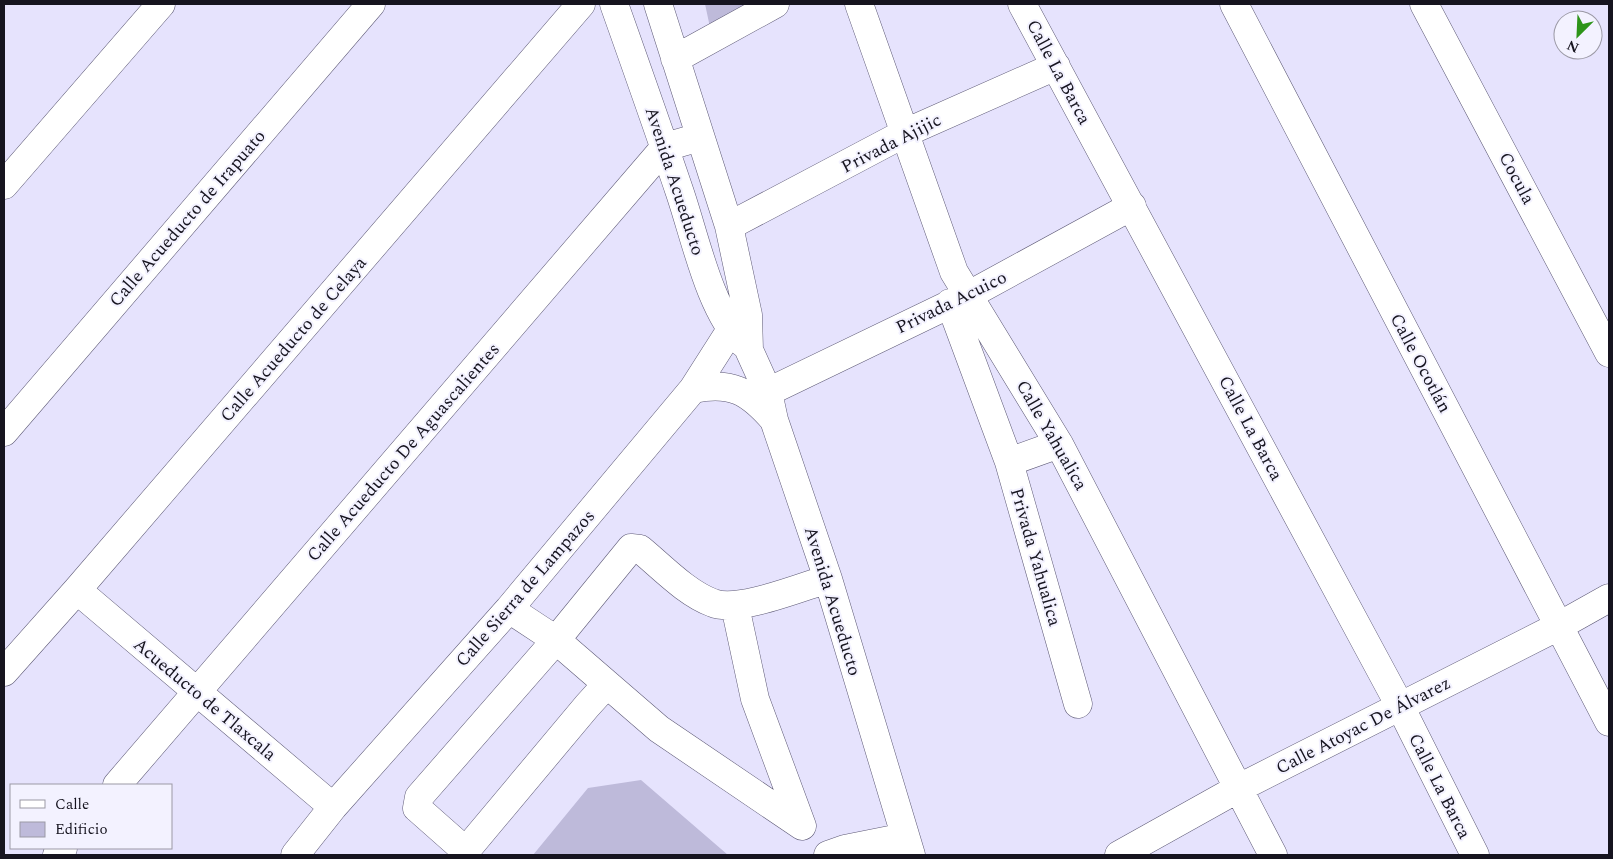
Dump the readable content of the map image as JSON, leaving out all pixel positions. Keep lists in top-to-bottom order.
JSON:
{
  "streets": {
    "street": [
      "Calle La Barca",
      "Privada Ajijic",
      "Cocula",
      "Avenida Acueducto",
      "Calle Acueducto de Irapuato",
      "Privada Acuico",
      "Calle Acueducto de Celaya",
      "Calle Ocotlán",
      "Calle Yahualica",
      "Calle Acueducto De Aguascalientes",
      "Privada Yahualica",
      "Calle Sierra de Lampazos",
      "Acueducto de Tlaxcala",
      "Calle Atoyac De Álvarez"
    ]
  },
  "crossings": [
    ["Calle La Barca", "Privada Ajijic"],
    ["Calle La Barca", "Privada Acuico"],
    ["Calle La Barca", "Calle Atoyac De Álvarez"],
    ["Privada Ajijic", "Avenida Acueducto"],
    ["Privada Ajijic", "Calle Yahualica"],
    ["Avenida Acueducto", "Privada Acuico"],
    ["Avenida Acueducto", "Calle Acueducto De Aguascalientes"],
    ["Avenida Acueducto", "Calle Sierra de Lampazos"],
    ["Privada Acuico", "Calle Yahualica"],
    ["Privada Acuico", "Privada Yahualica"],
    ["Calle Acueducto de Celaya", "Acueducto de Tlaxcala"],
    ["Calle Ocotlán", "Calle Atoyac De Álvarez"],
    ["Calle Yahualica", "Privada Yahualica"],
    ["Calle Yahualica", "Calle Atoyac De Álvarez"],
    ["Calle Acueducto De Aguascalientes", "Acueducto de Tlaxcala"],
    ["Calle Sierra de Lampazos", "Acueducto de Tlaxcala"]
  ],
  "legend": ["Calle", "Edificio"],
  "north": "bottom left"
}
